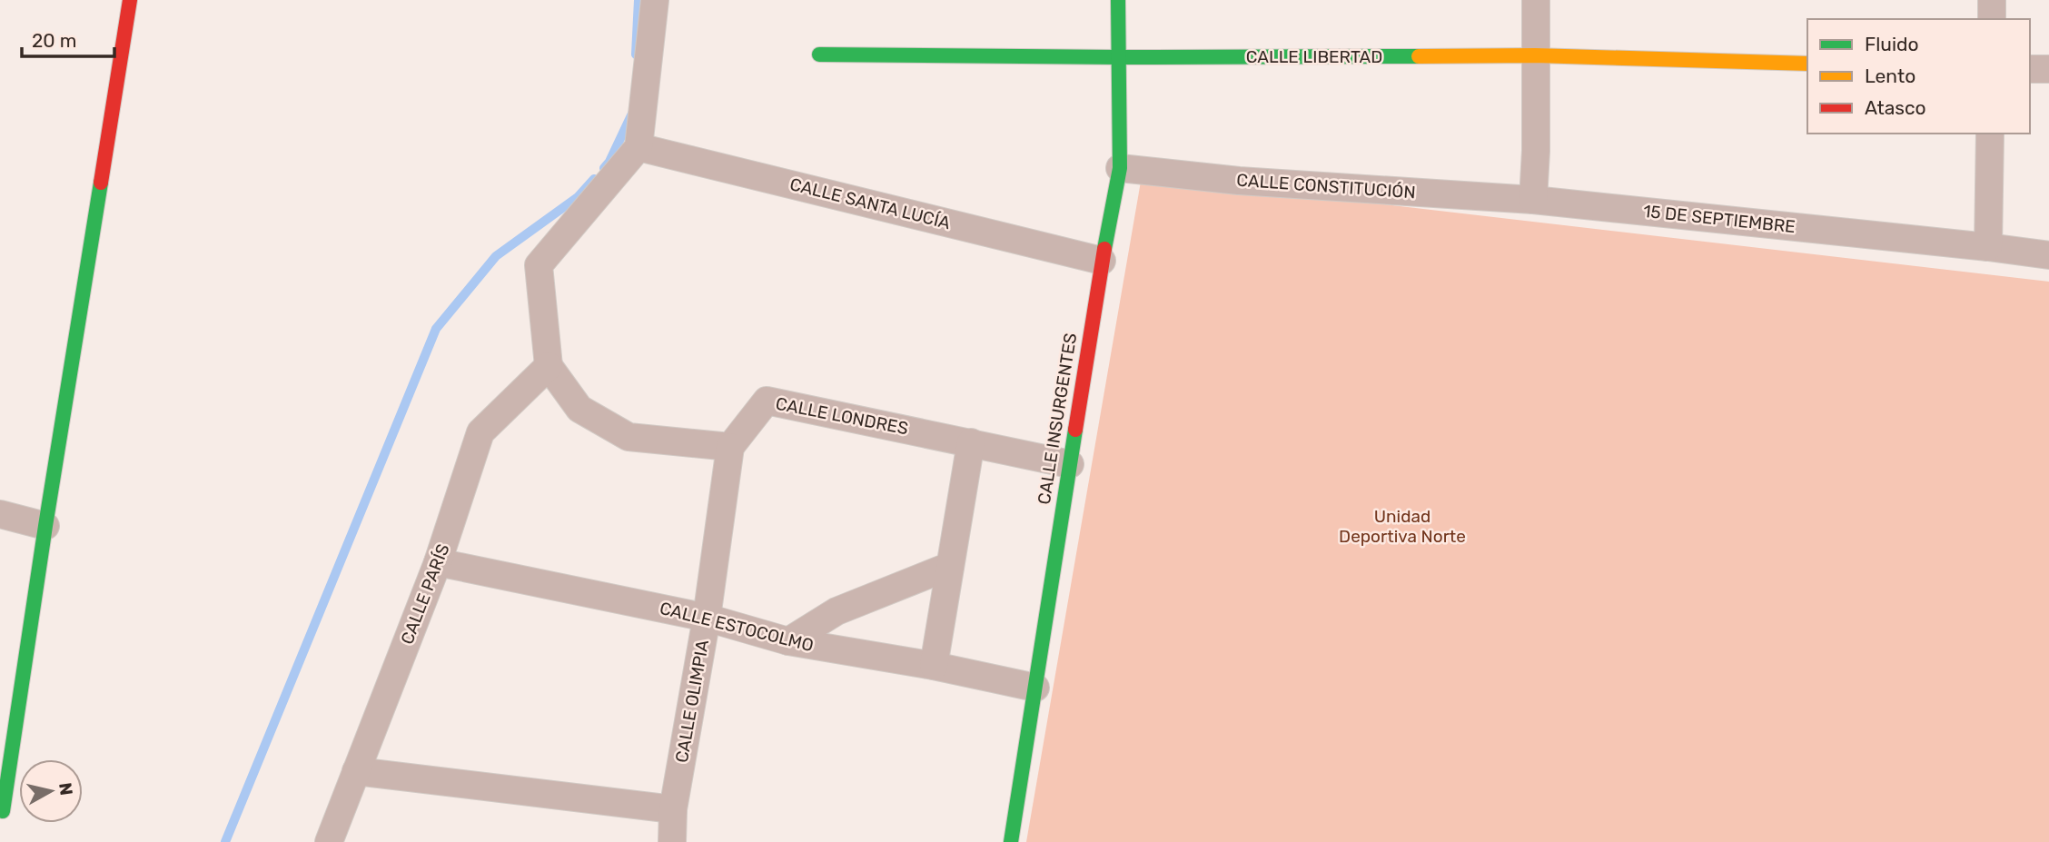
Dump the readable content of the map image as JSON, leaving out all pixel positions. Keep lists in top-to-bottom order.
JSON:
{
  "streets": {
    "street": [
      "CALLE LIBERTAD",
      "CALLE CONSTITUCIÓN",
      "CALLE SANTA LUCÍA",
      "15 DE SEPTIEMBRE",
      "CALLE LONDRES",
      "CALLE INSURGENTES",
      "CALLE PARÍS",
      "CALLE ESTOCOLMO",
      "CALLE OLIMPIA"
    ]
  },
  "crossings": [
    ["CALLE LIBERTAD", "CALLE INSURGENTES"],
    ["CALLE CONSTITUCIÓN", "15 DE SEPTIEMBRE"],
    ["CALLE CONSTITUCIÓN", "CALLE INSURGENTES"],
    ["CALLE SANTA LUCÍA", "CALLE INSURGENTES"],
    ["CALLE LONDRES", "CALLE INSURGENTES"],
    ["CALLE LONDRES", "CALLE OLIMPIA"],
    ["CALLE INSURGENTES", "CALLE ESTOCOLMO"],
    ["CALLE PARÍS", "CALLE ESTOCOLMO"],
    ["CALLE ESTOCOLMO", "CALLE OLIMPIA"]
  ],
  "parks": ["Unidad Deportiva Norte"],
  "legend": ["Fluido", "Lento", "Atasco"],
  "scale_bar": "20 m",
  "north": "right"
}
